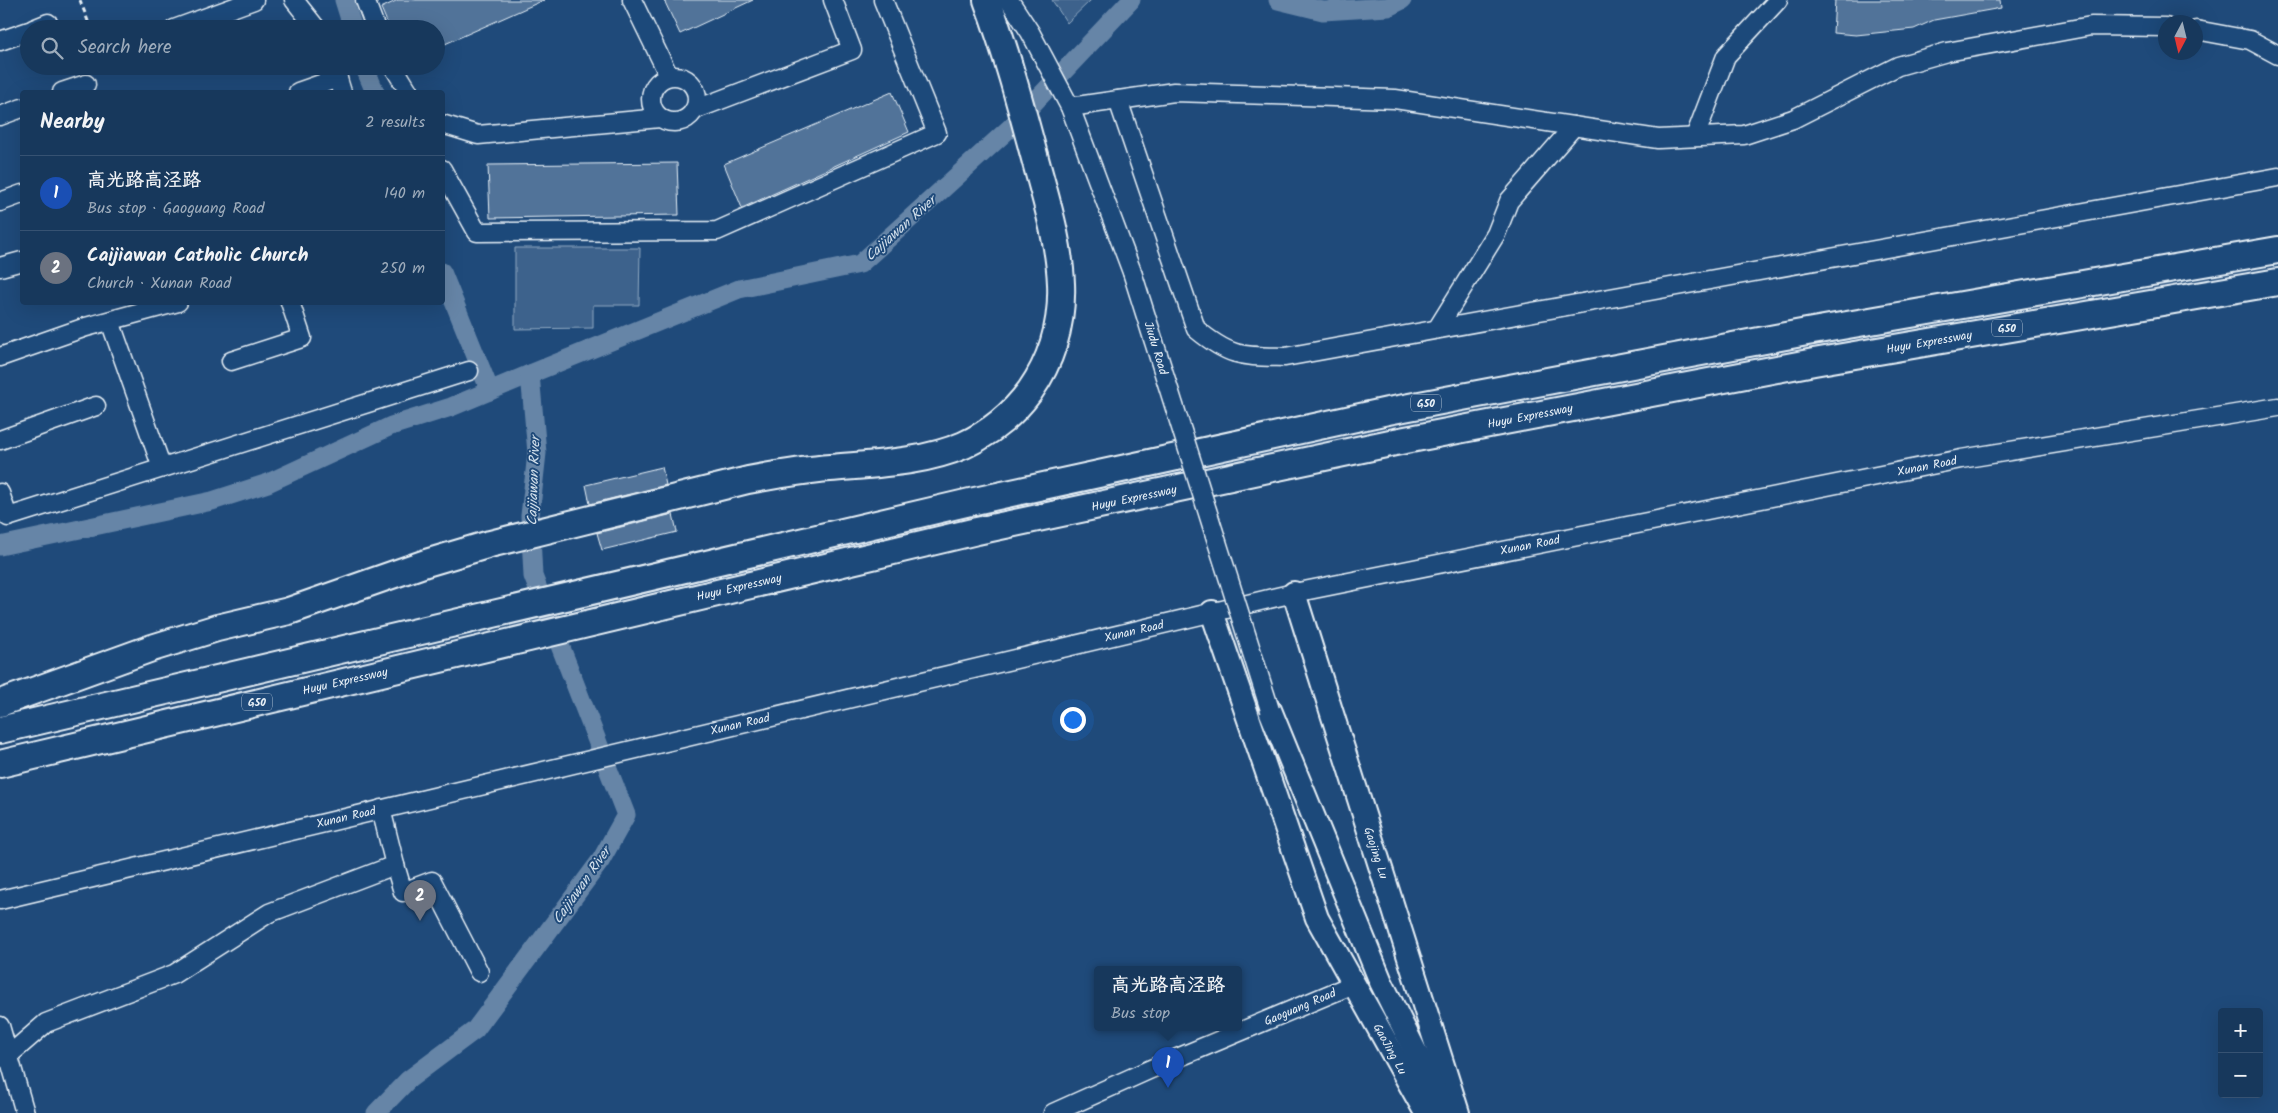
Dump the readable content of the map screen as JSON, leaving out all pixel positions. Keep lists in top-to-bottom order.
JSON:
{
  "streets": {
    "highway": ["G50", "Huyu Expressway"],
    "main road": ["Gaojing Lu", "GaoJing Lu"],
    "street": ["Jiudu Road", "Xunan Road", "Gaoguang Road"]
  },
  "crossings": [
    ["Jiudu Road", "Gaojing Lu"],
    ["Xunan Road", "Gaojing Lu"],
    ["Xunan Road", "GaoJing Lu"],
    ["Gaoguang Road", "GaoJing Lu"]
  ],
  "water": ["Caijiawan River"],
  "north": "bottom",
  "page": {
    "search": "Search here",
    "heading": ["Nearby", "2 results"],
    "list": [
      {
        "mark": "1",
        "name": "高光路高泾路",
        "note": "Bus stop · Gaoguang Road",
        "value": "140 m"
      },
      {
        "mark": "2",
        "name": "Caijiawan Catholic Church",
        "note": "Church · Xunan Road",
        "value": "250 m"
      }
    ],
    "pins": ["2", "1"],
    "popup": ["高光路高泾路", "Bus stop"],
    "map_buttons": ["+", "−"]
  }
}
